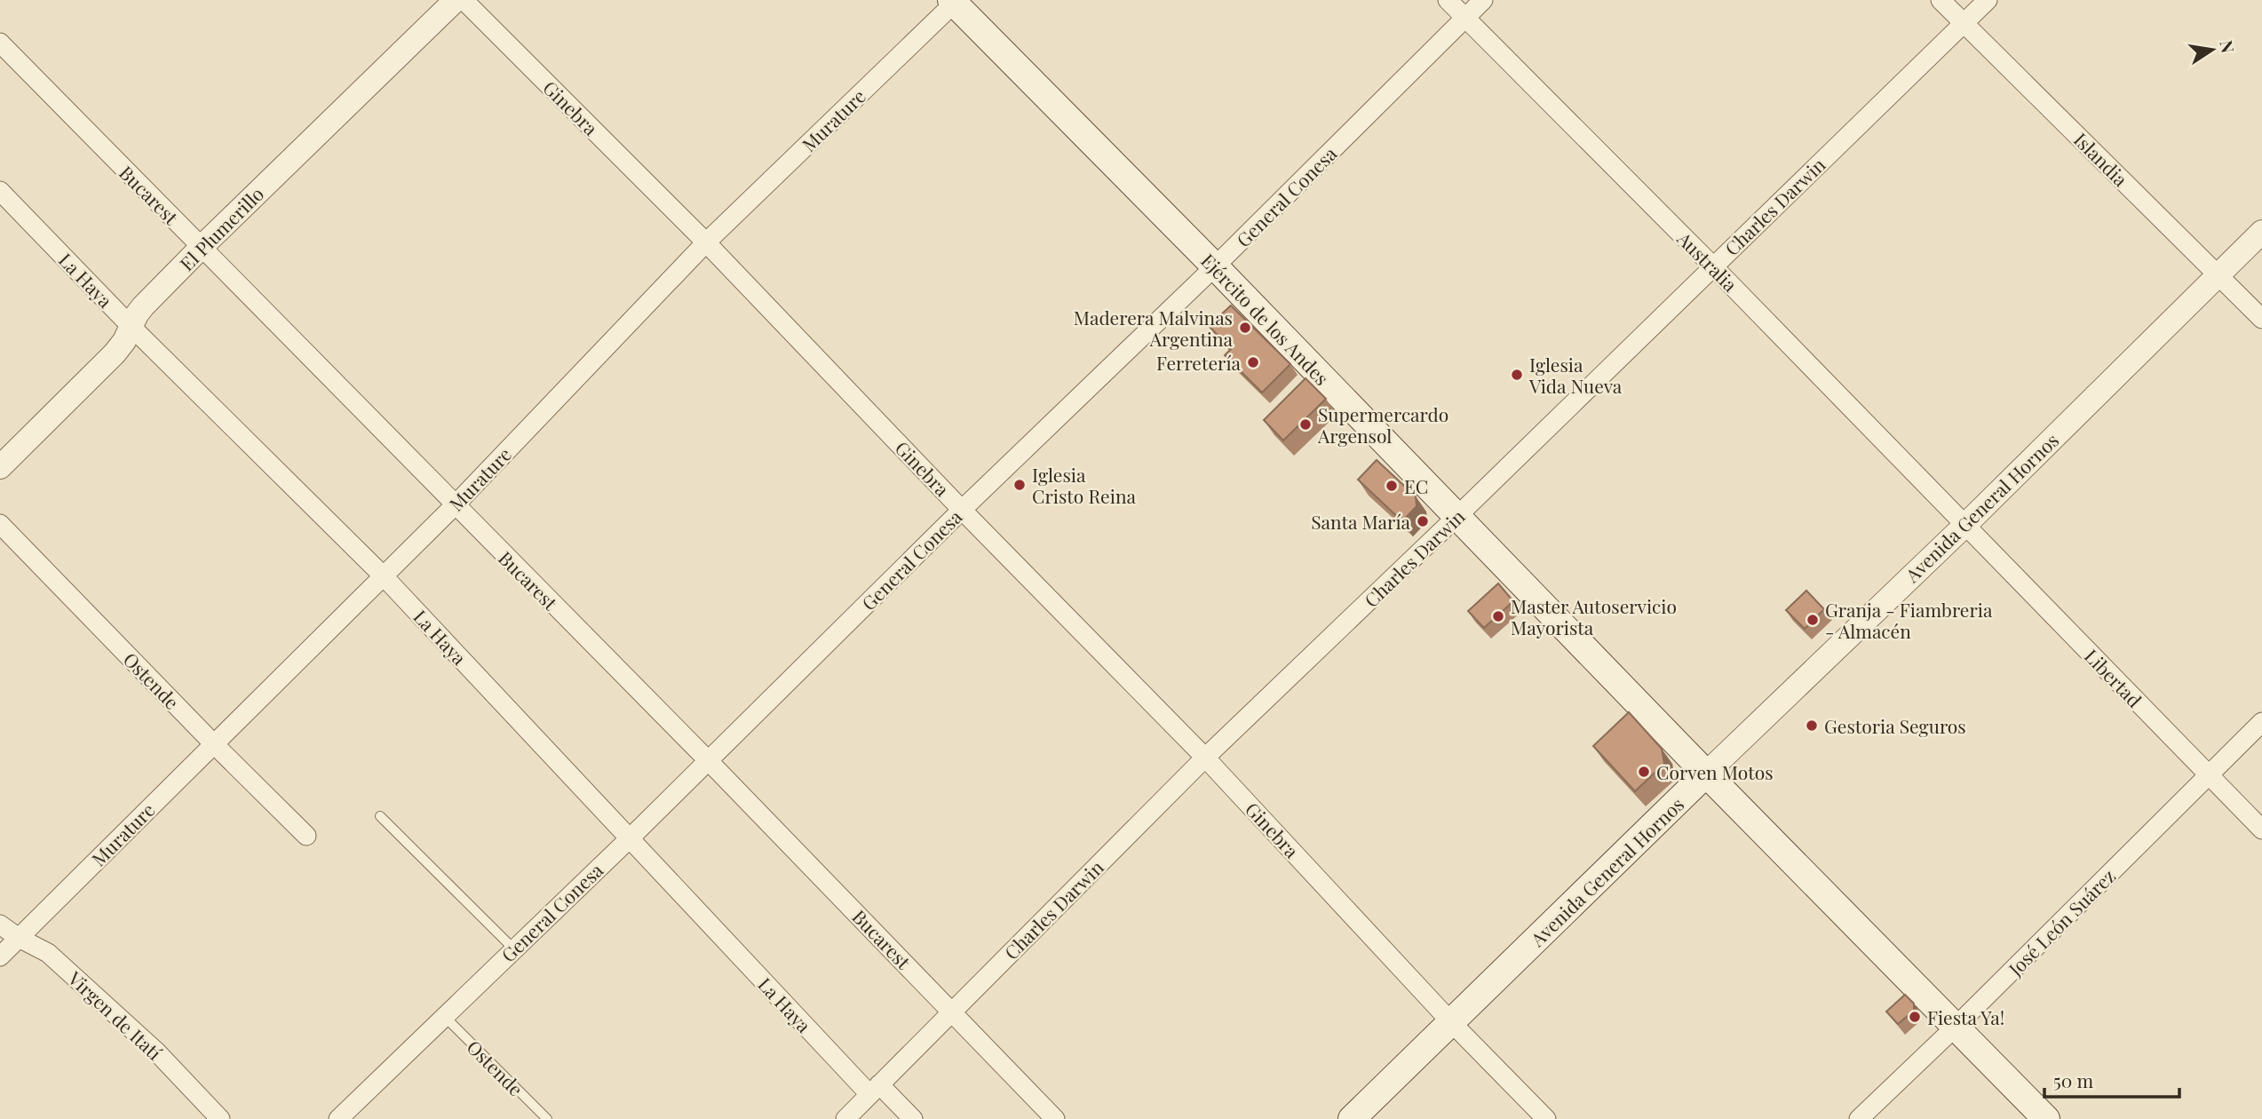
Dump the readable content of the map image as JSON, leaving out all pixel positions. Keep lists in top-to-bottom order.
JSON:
{
  "streets": {
    "main road": ["Ejército de los Andes", "Avenida General Hornos"],
    "street": [
      "Ginebra",
      "Murature",
      "Islandia",
      "Bucarest",
      "General Conesa",
      "Charles Darwin",
      "El Plumerillo",
      "Australia",
      "La Haya",
      "Libertad",
      "Ostende",
      "José León Suárez",
      "Virgen de Itatí"
    ]
  },
  "crossings": [
    ["Ginebra", "Murature"],
    ["Ginebra", "General Conesa"],
    ["Ginebra", "Charles Darwin"],
    ["Ginebra", "Avenida General Hornos"],
    ["Murature", "Bucarest"],
    ["Murature", "La Haya"],
    ["Murature", "Ejército de los Andes"],
    ["Murature", "Ostende"],
    ["Murature", "Virgen de Itatí"],
    ["Islandia", "Charles Darwin"],
    ["Islandia", "Avenida General Hornos"],
    ["Bucarest", "General Conesa"],
    ["Bucarest", "Charles Darwin"],
    ["Bucarest", "El Plumerillo"],
    ["General Conesa", "Australia"],
    ["General Conesa", "La Haya"],
    ["General Conesa", "Ejército de los Andes"],
    ["General Conesa", "Ostende"],
    ["Charles Darwin", "Australia"],
    ["Charles Darwin", "La Haya"],
    ["Charles Darwin", "Ejército de los Andes"],
    ["El Plumerillo", "La Haya"],
    ["Australia", "Avenida General Hornos"],
    ["Australia", "Libertad"],
    ["Ejército de los Andes", "Avenida General Hornos"],
    ["Ejército de los Andes", "José León Suárez"],
    ["Avenida General Hornos", "Libertad"],
    ["Libertad", "José León Suárez"]
  ],
  "places": [
    "Maderera Malvinas Argentina",
    "Ferretería",
    "Iglesia Vida Nueva",
    "Supermercardo Argensol",
    "Iglesia Cristo Reina",
    "EC",
    "Santa María",
    "Master Autoservicio Mayorista",
    "Granja - Fiambreria - Almacén",
    "Gestoria Seguros",
    "Corven Motos",
    "Fiesta Ya!"
  ],
  "scale_bar": "50 m",
  "north": "right"
}
